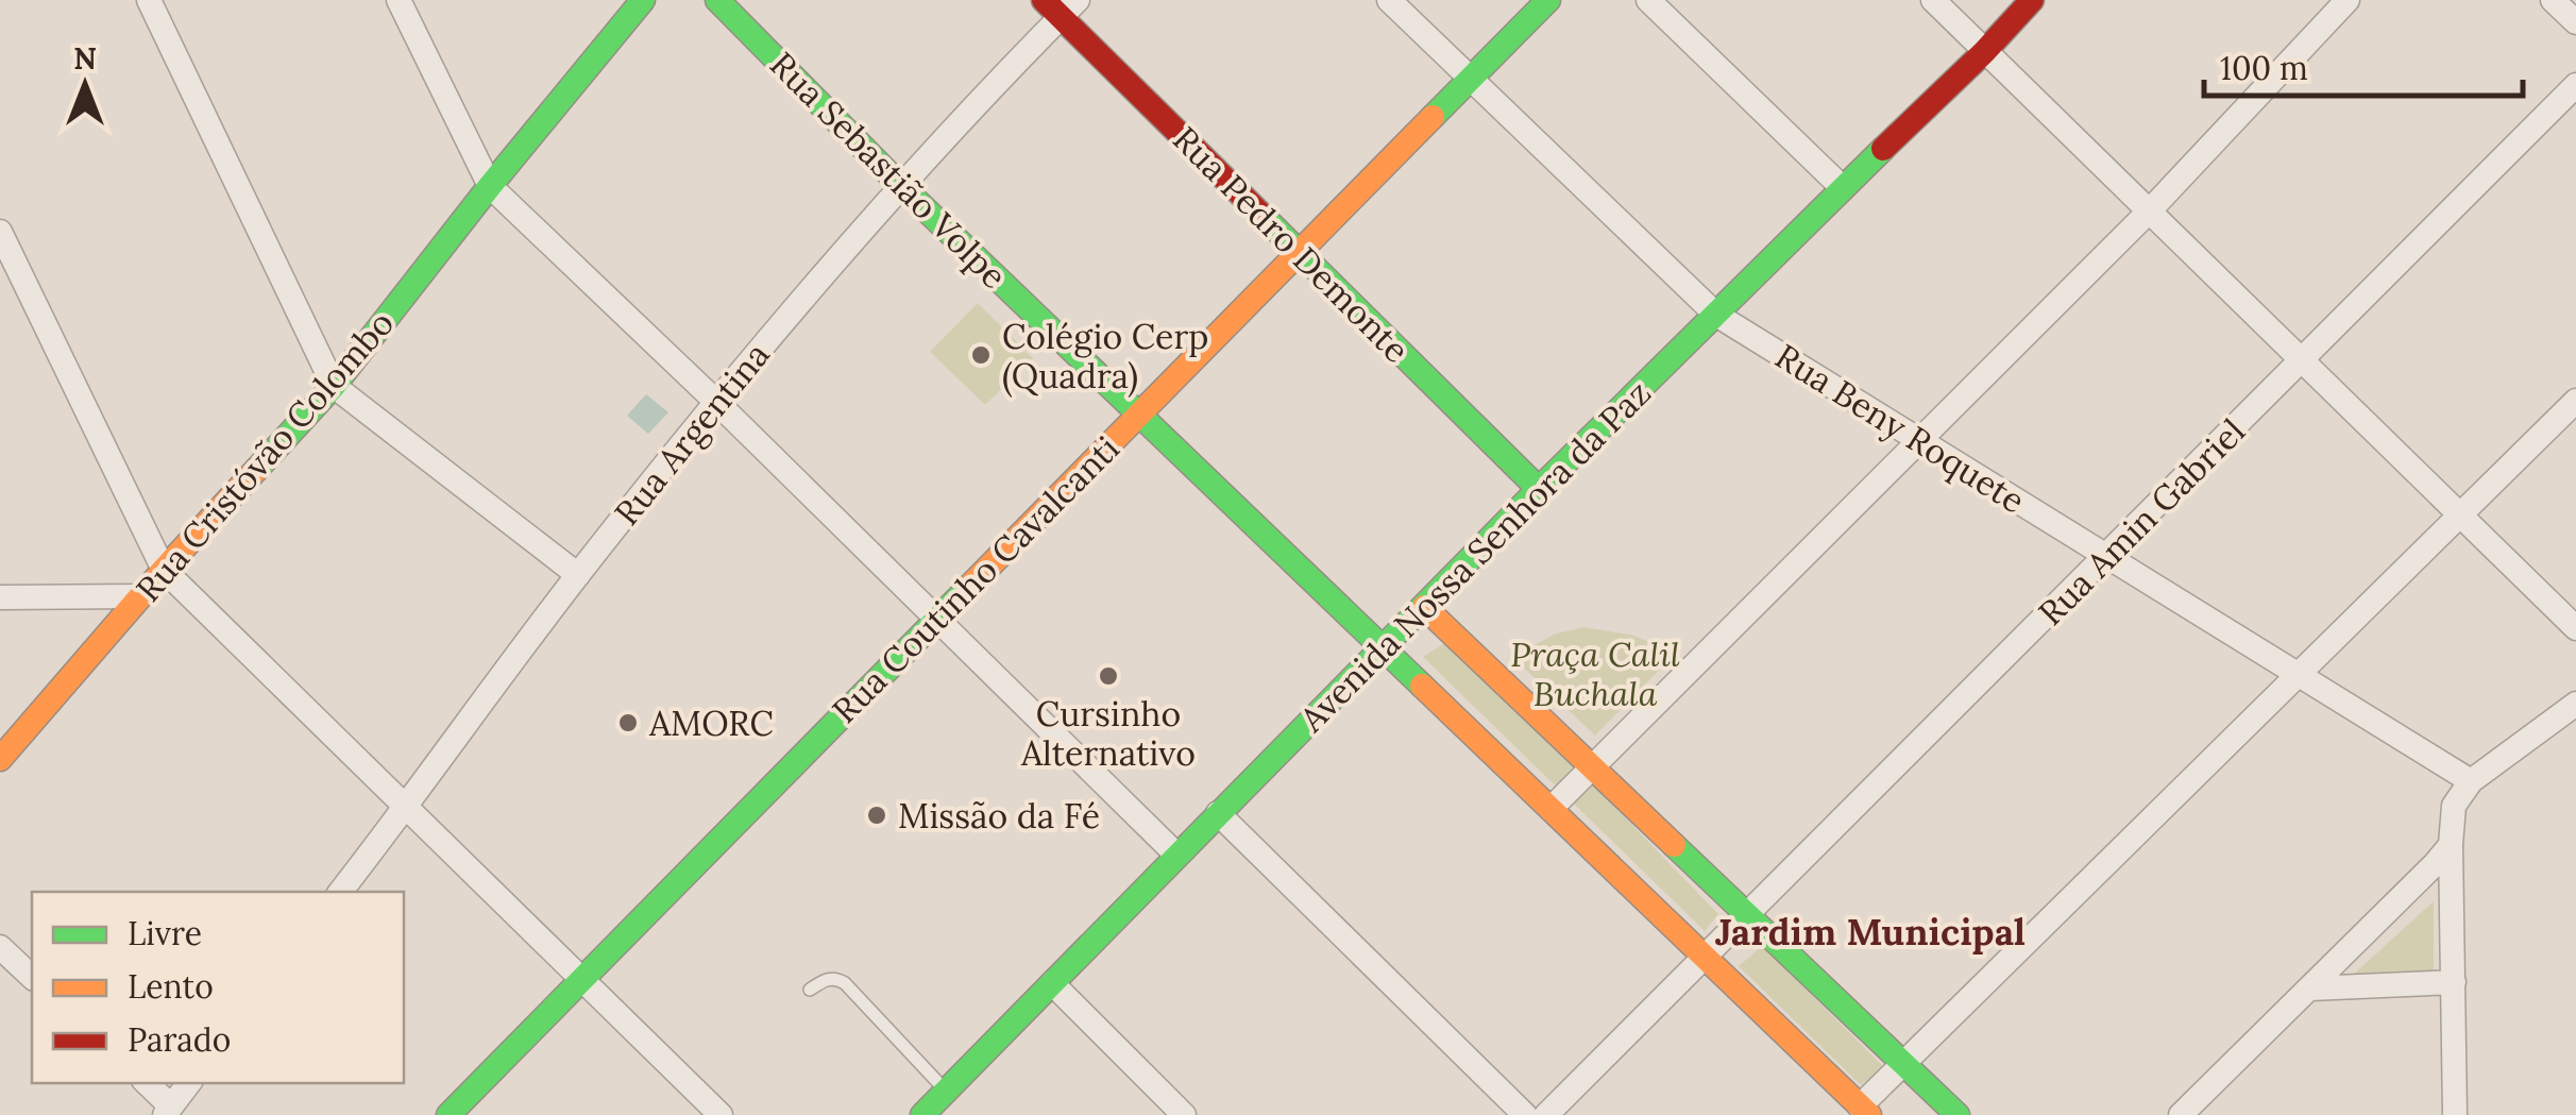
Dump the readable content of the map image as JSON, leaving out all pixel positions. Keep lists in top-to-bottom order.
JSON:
{
  "streets": {
    "main road": [
      "Rua Sebastião Volpe",
      "Rua Pedro Demonte",
      "Rua Cristóvão Colombo",
      "Avenida Nossa Senhora da Paz",
      "Rua Coutinho Cavalcanti"
    ],
    "street": ["Rua Beny Roquete", "Rua Argentina", "Rua Amin Gabriel"]
  },
  "crossings": [
    ["Rua Sebastião Volpe", "Rua Argentina"],
    ["Rua Sebastião Volpe", "Rua Amin Gabriel"],
    ["Rua Sebastião Volpe", "Avenida Nossa Senhora da Paz"],
    ["Rua Sebastião Volpe", "Rua Coutinho Cavalcanti"],
    ["Rua Pedro Demonte", "Rua Argentina"],
    ["Rua Pedro Demonte", "Avenida Nossa Senhora da Paz"],
    ["Rua Pedro Demonte", "Rua Coutinho Cavalcanti"],
    ["Rua Beny Roquete", "Rua Amin Gabriel"],
    ["Rua Beny Roquete", "Avenida Nossa Senhora da Paz"],
    ["Rua Beny Roquete", "Rua Coutinho Cavalcanti"]
  ],
  "districts": ["Jardim Municipal"],
  "parks": ["Praça Calil Buchala"],
  "places": [
    "Colégio Cerp (Quadra)",
    "Cursinho Alternativo",
    "AMORC",
    "Missão da Fé"
  ],
  "legend": ["Livre", "Lento", "Parado"],
  "scale_bar": "100 m",
  "north": "top"
}
